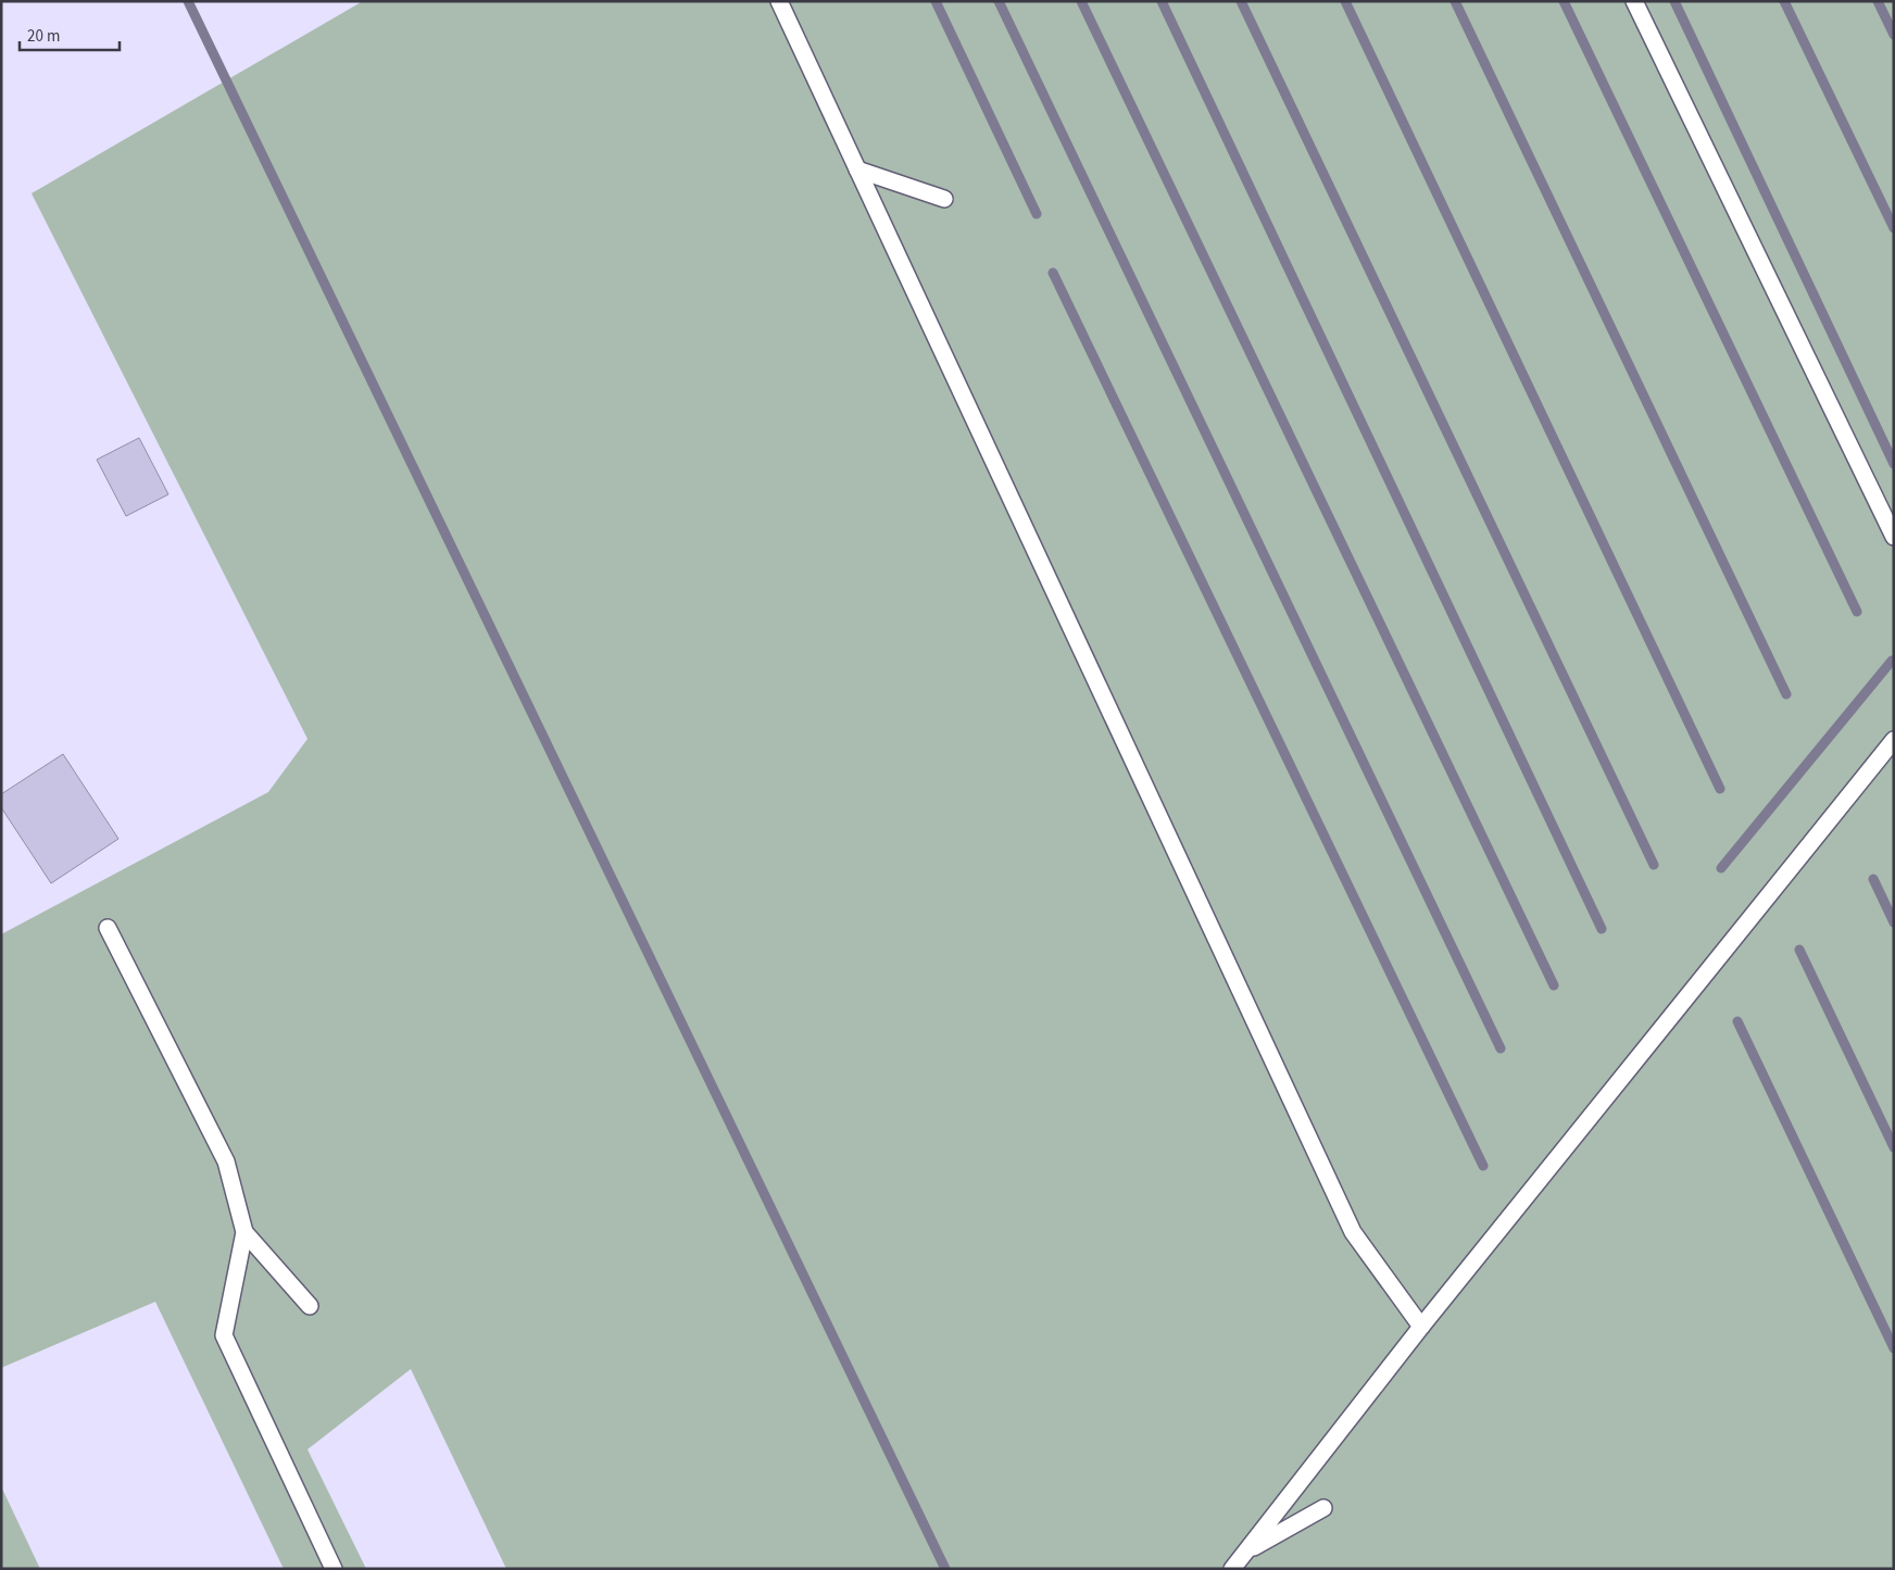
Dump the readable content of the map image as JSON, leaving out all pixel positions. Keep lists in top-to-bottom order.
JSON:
{
  "scale_bar": "20 m"
}
